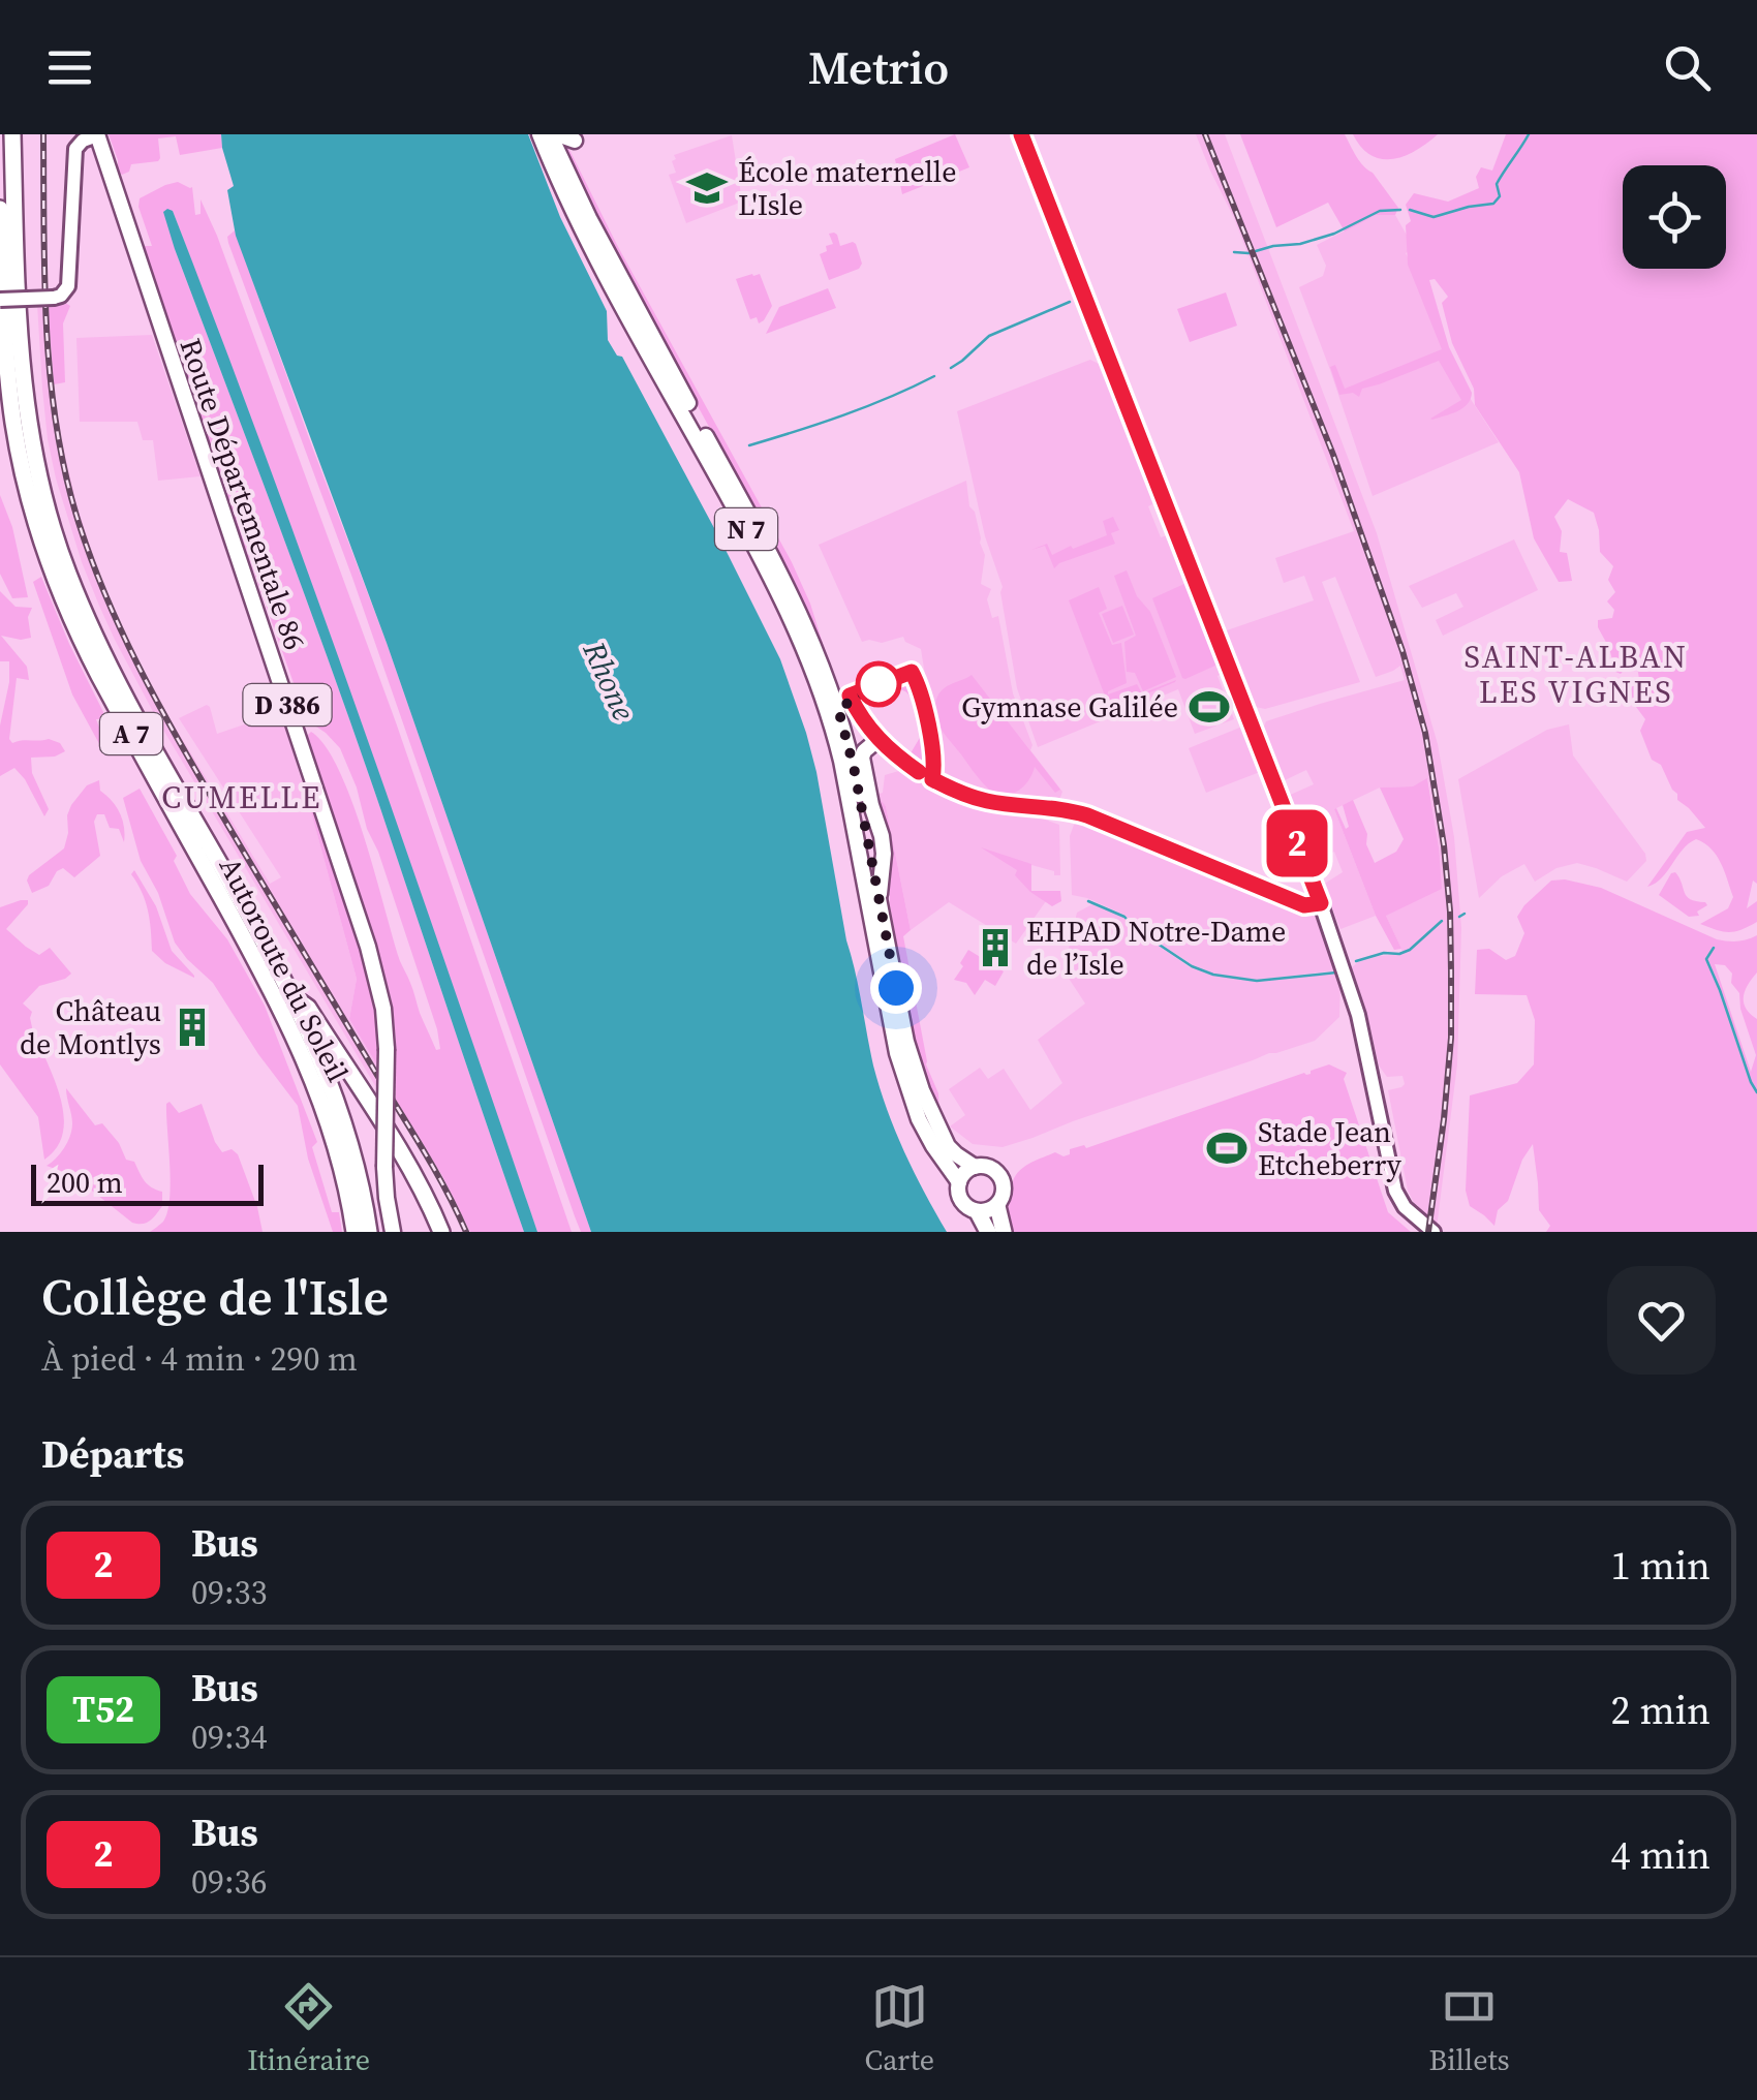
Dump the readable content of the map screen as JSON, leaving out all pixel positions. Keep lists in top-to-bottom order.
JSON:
{
  "streets": {
    "highway": ["A 7", "Autoroute du Soleil"],
    "main road": ["Route Départementale 86", "N 7", "D 386"]
  },
  "districts": ["SAINT-ALBAN LES VIGNES", "CUMELLE"],
  "water": ["Rhone"],
  "places": {
    "school or university": ["École maternelle L'Isle"],
    "sports": ["Gymnase Galilée", "Stade Jean Etcheberry"],
    "building": ["EHPAD Notre-Dame de l’Isle", "Château de Montlys"]
  },
  "lines": ["bus line 2"],
  "scale_bar": "200 m",
  "page": {
    "header": "Metrio",
    "on_map": "2",
    "scale": "200 m",
    "heading": [
      ["Collège de l'Isle", "À pied · 4 min · 290 m"],
      "Départs"
    ],
    "list": [
      {
        "mark": "2",
        "name": "Bus",
        "note": "09:33",
        "value": "1 min"
      },
      {
        "mark": "T52",
        "name": "Bus",
        "note": "09:34",
        "value": "2 min"
      },
      {
        "mark": "2",
        "name": "Bus",
        "note": "09:36",
        "value": "4 min"
      }
    ],
    "tabs": ["Itinéraire", "Carte", "Billets"]
  }
}
